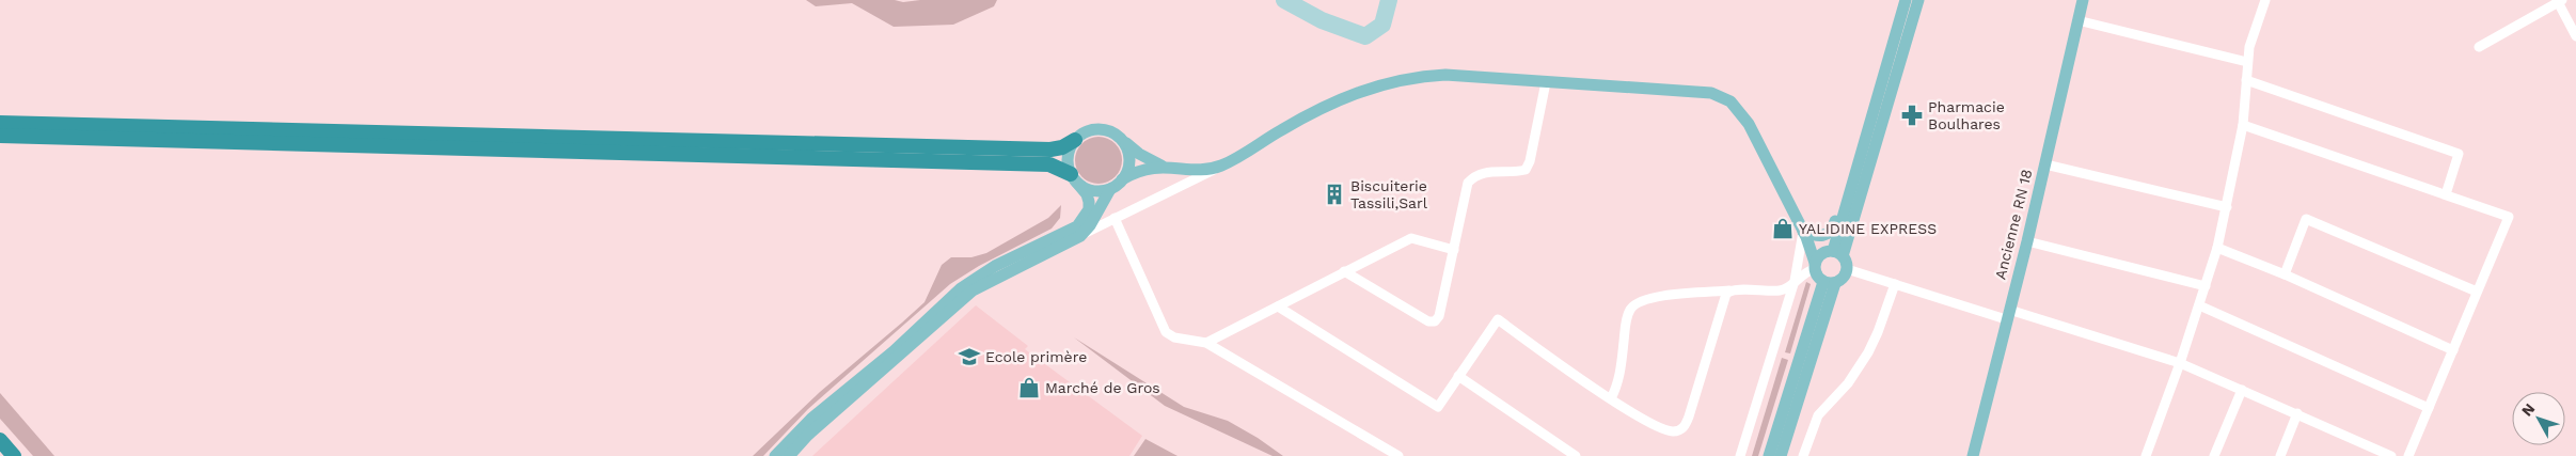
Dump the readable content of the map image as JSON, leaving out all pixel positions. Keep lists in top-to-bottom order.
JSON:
{
  "streets": {
    "main road": ["Ancienne RN 18"]
  },
  "places": {
    "pharmacy": ["Pharmacie Boulhares"],
    "building": ["Biscuiterie Tassili,Sarl"],
    "shop": ["YALIDINE EXPRESS", "Marché de Gros"],
    "school or university": ["Ecole primère"]
  },
  "north": "top left"
}
